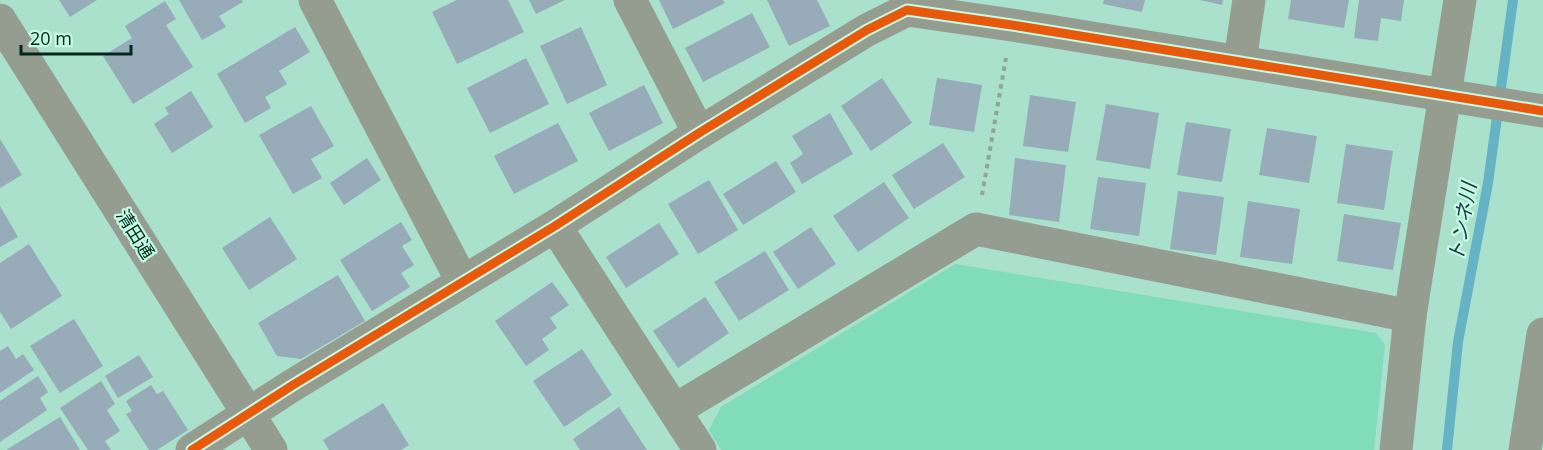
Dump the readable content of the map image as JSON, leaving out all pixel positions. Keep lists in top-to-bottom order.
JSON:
{
  "streets": {
    "street": ["清田通"]
  },
  "water": ["トンネ川"],
  "scale_bar": "20 m"
}
